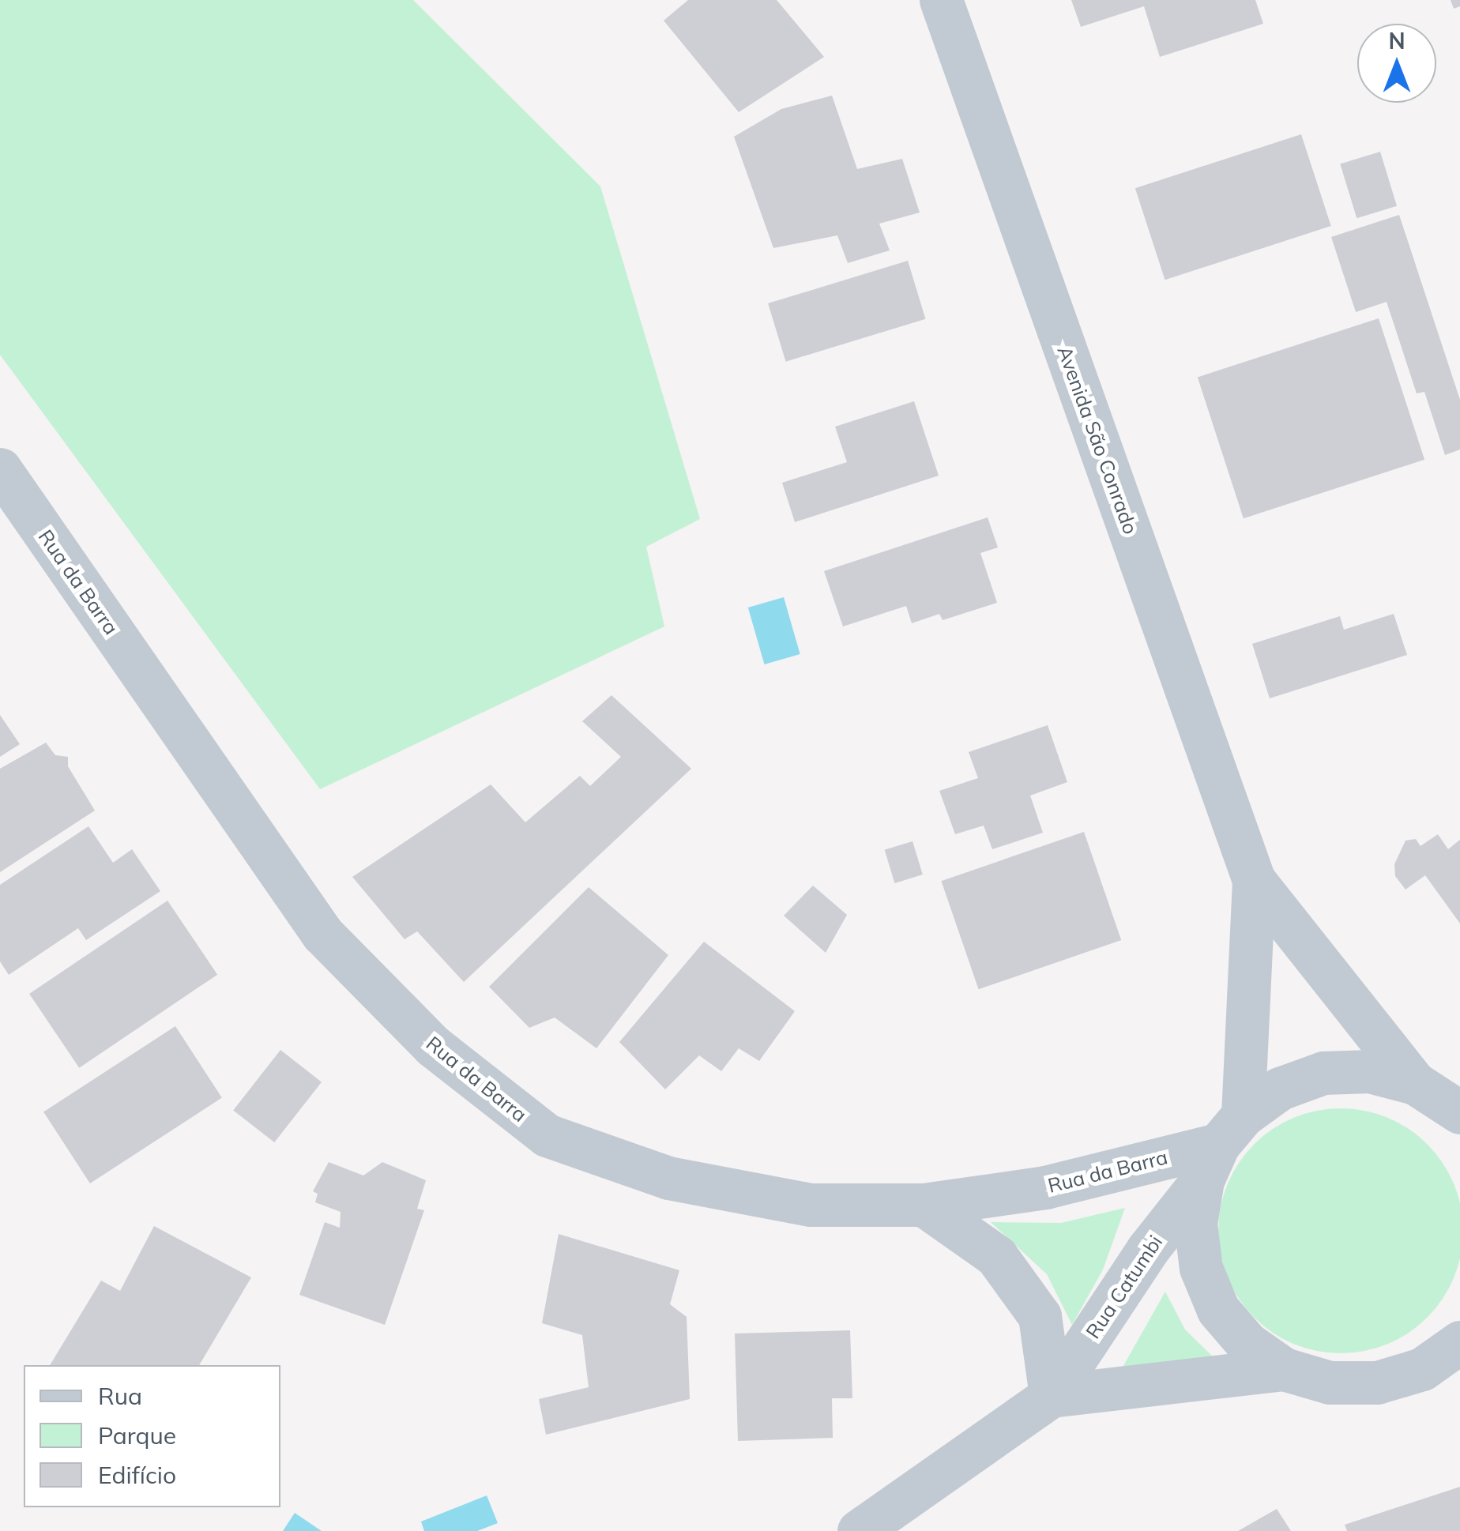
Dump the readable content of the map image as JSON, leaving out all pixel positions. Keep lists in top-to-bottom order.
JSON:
{
  "streets": {
    "street": ["Avenida São Conrado", "Rua da Barra", "Rua Catumbi"]
  },
  "crossings": [
    ["Avenida São Conrado", "Rua da Barra"],
    ["Avenida São Conrado", "Rua Catumbi"],
    ["Rua da Barra", "Rua Catumbi"]
  ],
  "legend": ["Rua", "Parque", "Edifício"],
  "north": "top"
}
